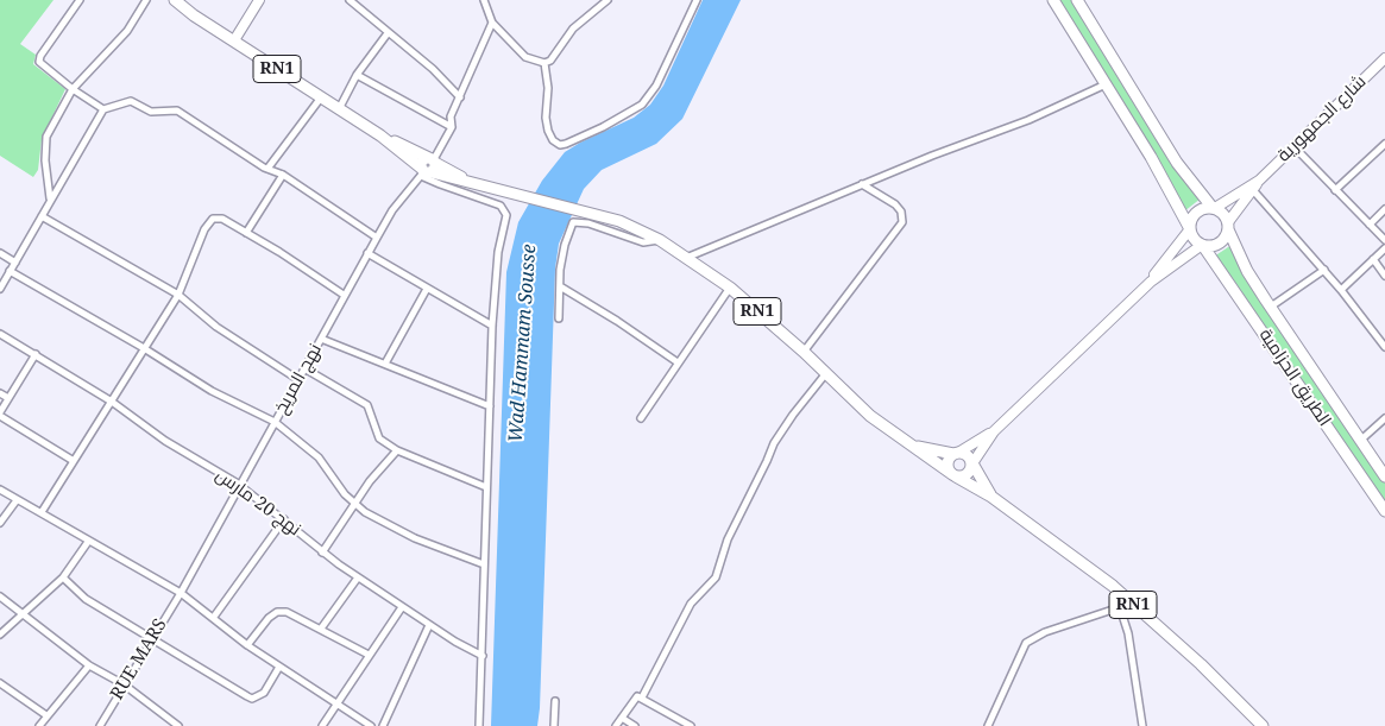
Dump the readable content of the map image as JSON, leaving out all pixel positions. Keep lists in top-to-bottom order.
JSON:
{
  "streets": {
    "main road": ["RN1", "شارع الجمهورية", "الطريق الحزامية"],
    "street": ["نهج المريخ", "نهج 20 مارس", "RUE MARS"]
  },
  "crossings": [
    ["RN1", "نهج المريخ"],
    ["شارع الجمهورية", "الطريق الحزامية"],
    ["نهج المريخ", "نهج 20 مارس"],
    ["نهج المريخ", "RUE MARS"]
  ],
  "water": ["Wad Hammam Sousse"]
}
